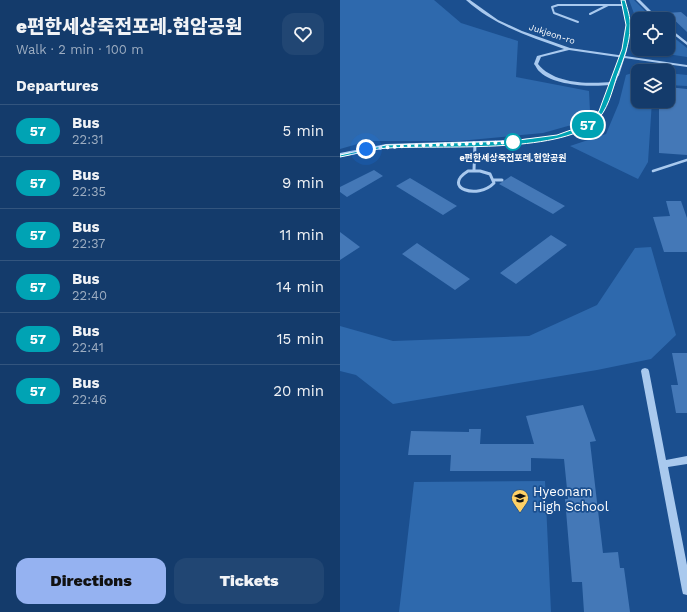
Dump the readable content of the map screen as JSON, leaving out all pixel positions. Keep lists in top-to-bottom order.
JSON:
{
  "streets": {
    "street": ["Jukjeon-ro"]
  },
  "places": {
    "other": ["e편한세상죽전포레.현암공원"],
    "school or university": ["Hyeonam High School"]
  },
  "lines": ["bus line 57"],
  "page": {
    "heading": [
      ["e편한세상죽전포레.현암공원", "Walk · 2 min · 100 m"],
      "Departures"
    ],
    "on_map": "57",
    "list": [
      {
        "mark": "57",
        "name": "Bus",
        "note": "22:31",
        "value": "5 min"
      },
      {
        "mark": "57",
        "name": "Bus",
        "note": "22:35",
        "value": "9 min"
      },
      {
        "mark": "57",
        "name": "Bus",
        "note": "22:37",
        "value": "11 min"
      },
      {
        "mark": "57",
        "name": "Bus",
        "note": "22:40",
        "value": "14 min"
      },
      {
        "mark": "57",
        "name": "Bus",
        "note": "22:41",
        "value": "15 min"
      },
      {
        "mark": "57",
        "name": "Bus",
        "note": "22:46",
        "value": "20 min"
      }
    ],
    "buttons": ["Directions", "Tickets"]
  }
}
